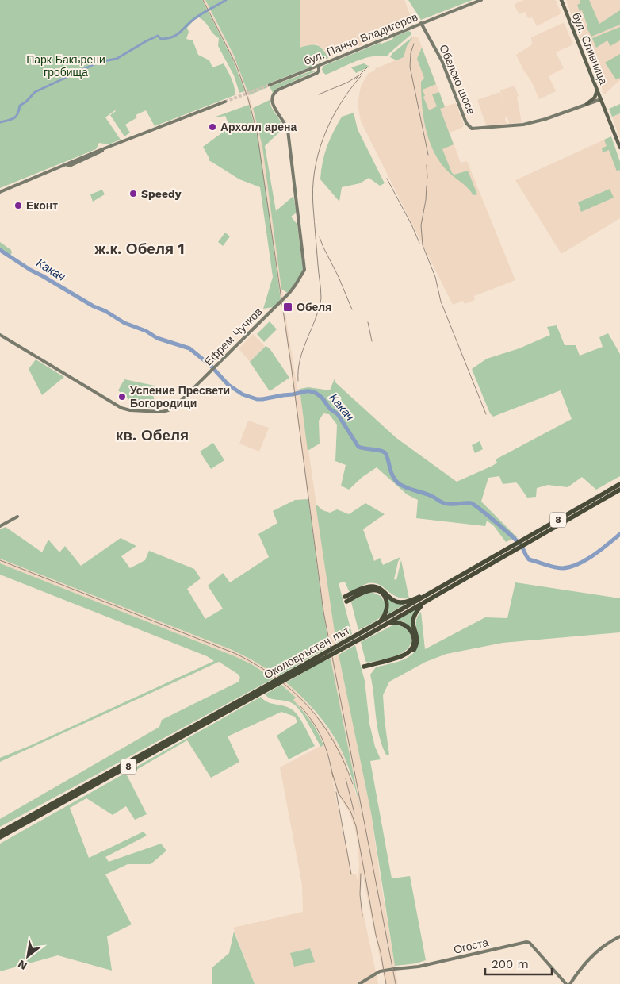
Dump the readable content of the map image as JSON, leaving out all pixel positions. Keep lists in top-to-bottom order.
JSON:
{
  "streets": {
    "highway": ["8", "Околовръстен път"],
    "main road": ["бул. Сливница"],
    "street": [
      "бул. Панчо Владигеров",
      "Обелско шосе",
      "Ефрем Чучков",
      "Огоста"
    ]
  },
  "crossings": [
    ["бул. Панчо Владигеров", "Обелско шосе"],
    ["бул. Панчо Владигеров", "Ефрем Чучков"],
    ["бул. Сливница", "Обелско шосе"],
    ["8", "Околовръстен път"]
  ],
  "districts": ["ж.к. Обеля 1", "кв. Обеля"],
  "water": ["Какач"],
  "parks": ["Парк Бакърени гробища"],
  "places": {
    "other": [
      "Архолл арена",
      "Speedy",
      "Еконт",
      "Успение Пресвети Богородици"
    ],
    "transit": ["Обеля"]
  },
  "scale_bar": "200 m",
  "north": "bottom left"
}
